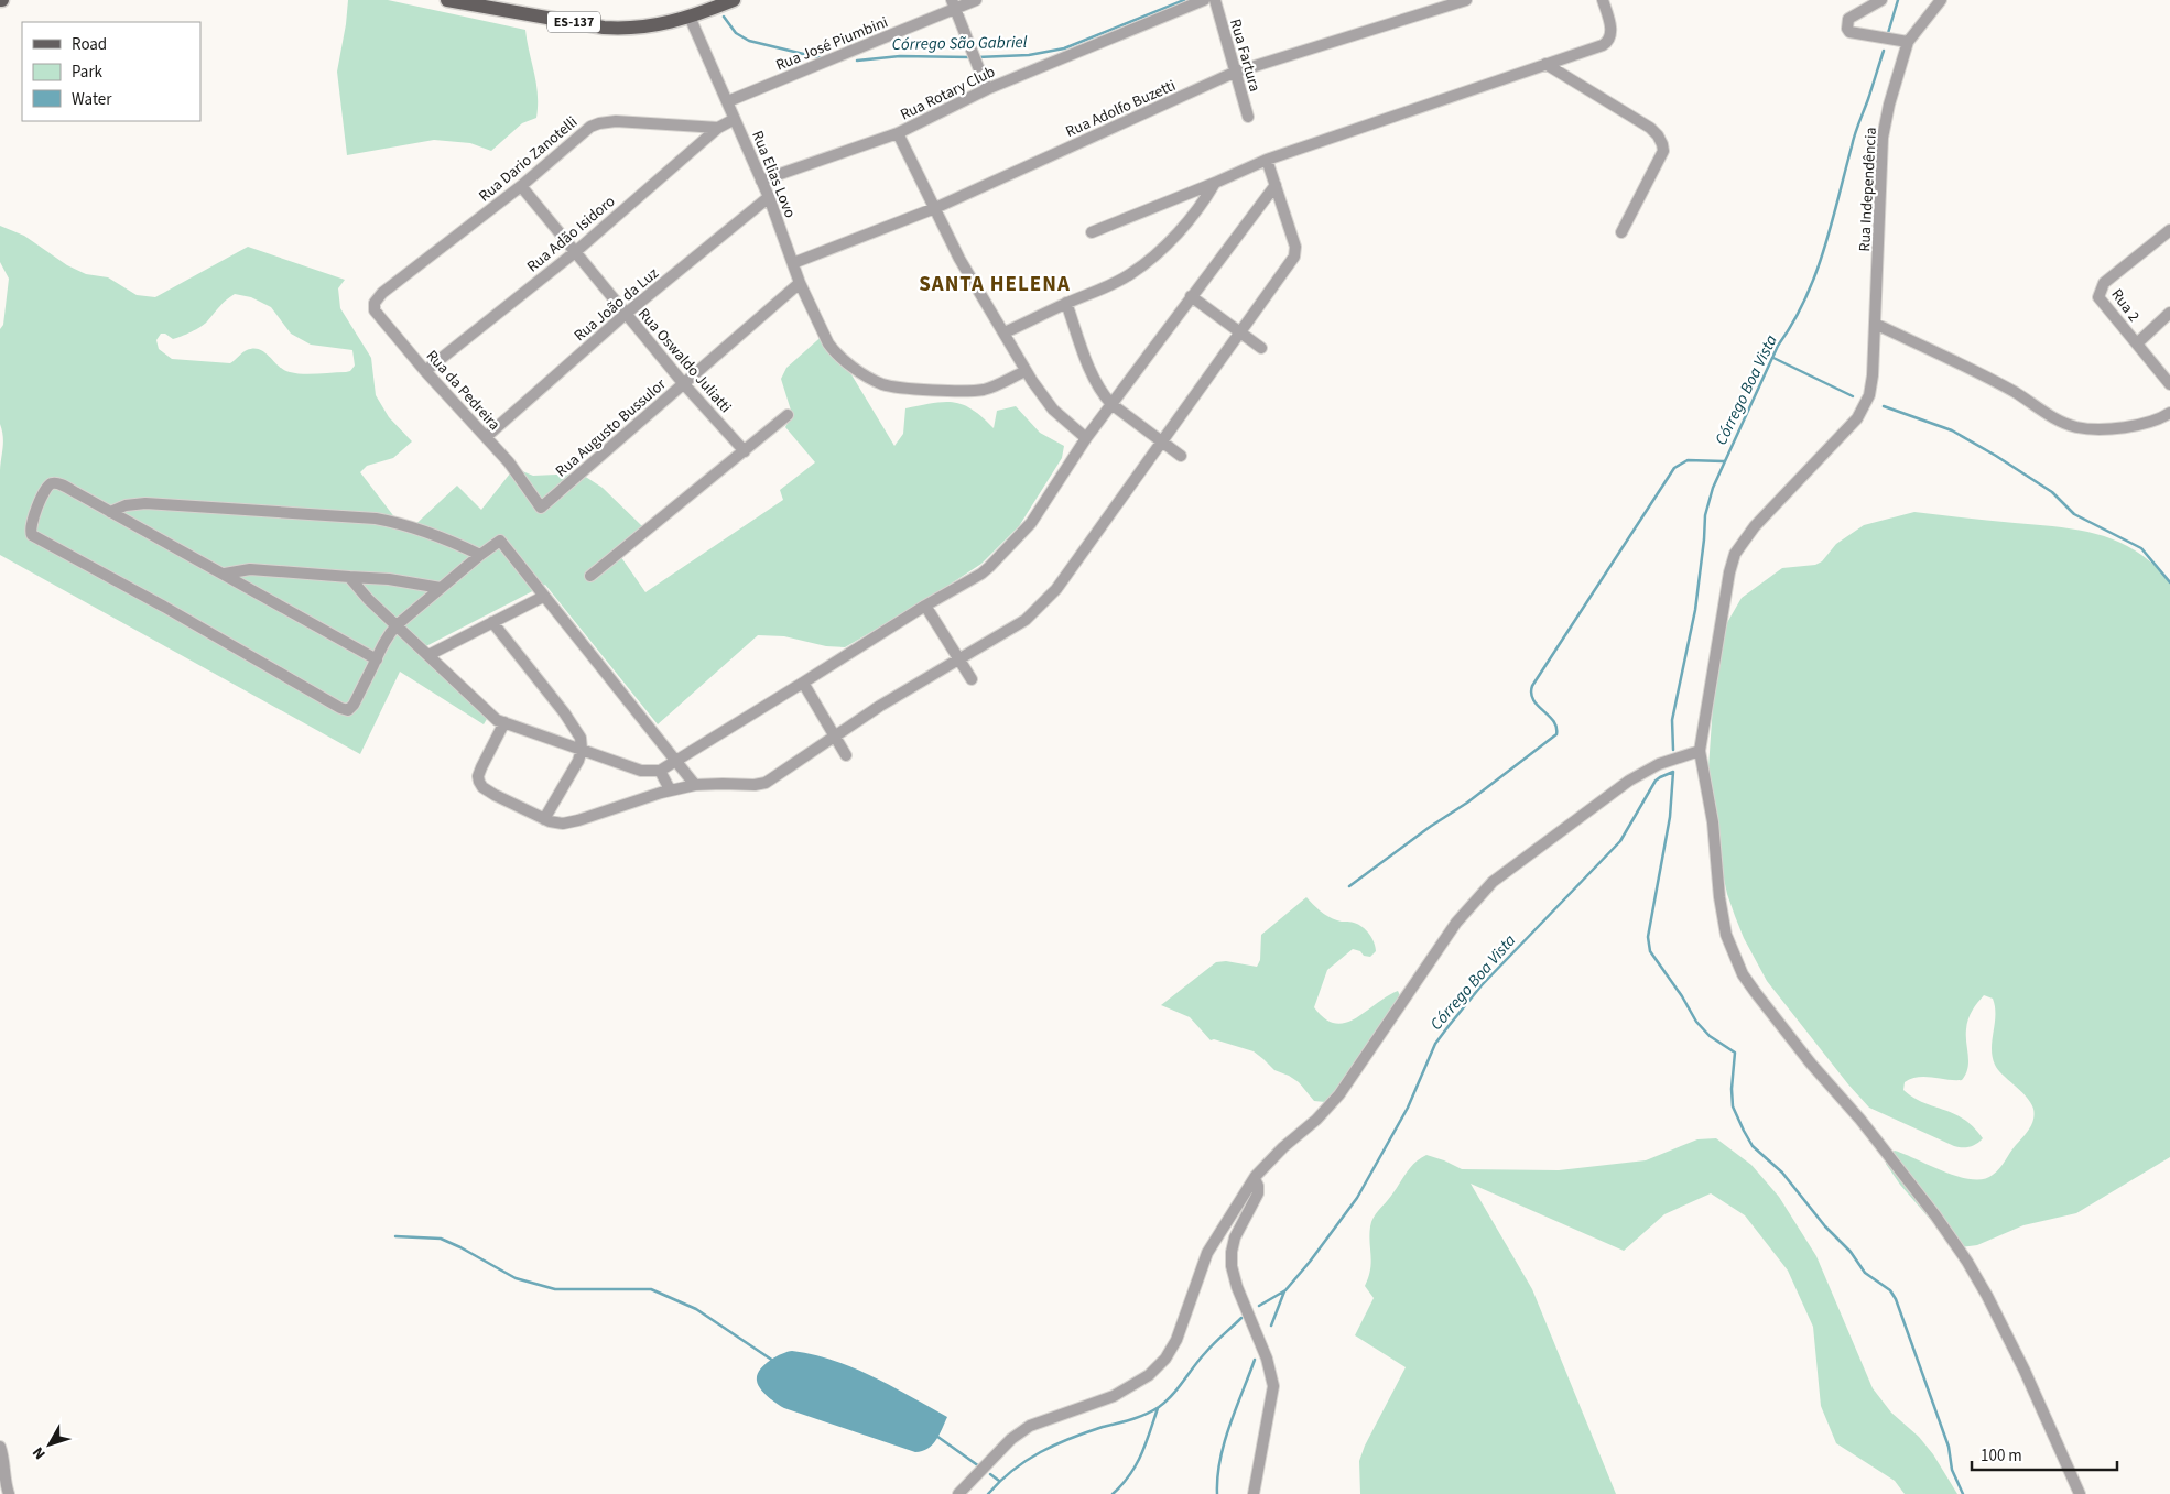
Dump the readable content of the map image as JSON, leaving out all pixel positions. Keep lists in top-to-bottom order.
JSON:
{
  "streets": {
    "main road": ["ES-137"],
    "street": [
      "Rua José Piumbini",
      "Rua Fartura",
      "Rua Rotary Club",
      "Rua Adolfo Buzetti",
      "Rua Dario Zanotelli",
      "Rua Elias Lovo",
      "Rua Independência",
      "Rua Adão Isidoro",
      "Rua João da Luz",
      "Rua 2",
      "Rua Oswaldo Juliatti",
      "Rua da Pedreira",
      "Rua Augusto Bussulor"
    ]
  },
  "crossings": [
    ["ES-137", "Rua Elias Lovo"],
    ["Rua José Piumbini", "Rua Elias Lovo"],
    ["Rua Fartura", "Rua Adolfo Buzetti"],
    ["Rua Rotary Club", "Rua Elias Lovo"],
    ["Rua Adolfo Buzetti", "Rua Elias Lovo"],
    ["Rua Dario Zanotelli", "Rua Adão Isidoro"],
    ["Rua Dario Zanotelli", "Rua Oswaldo Juliatti"],
    ["Rua Dario Zanotelli", "Rua da Pedreira"],
    ["Rua Elias Lovo", "Rua Adão Isidoro"],
    ["Rua Elias Lovo", "Rua João da Luz"],
    ["Rua Elias Lovo", "Rua Augusto Bussulor"],
    ["Rua Adão Isidoro", "Rua Oswaldo Juliatti"],
    ["Rua Adão Isidoro", "Rua da Pedreira"],
    ["Rua João da Luz", "Rua Oswaldo Juliatti"],
    ["Rua João da Luz", "Rua da Pedreira"],
    ["Rua Oswaldo Juliatti", "Rua Augusto Bussulor"],
    ["Rua da Pedreira", "Rua Augusto Bussulor"]
  ],
  "districts": ["SANTA HELENA"],
  "water": ["Córrego São Gabriel", "Córrego Boa Vista"],
  "legend": ["Road", "Park", "Water"],
  "scale_bar": "100 m",
  "north": "bottom left"
}
